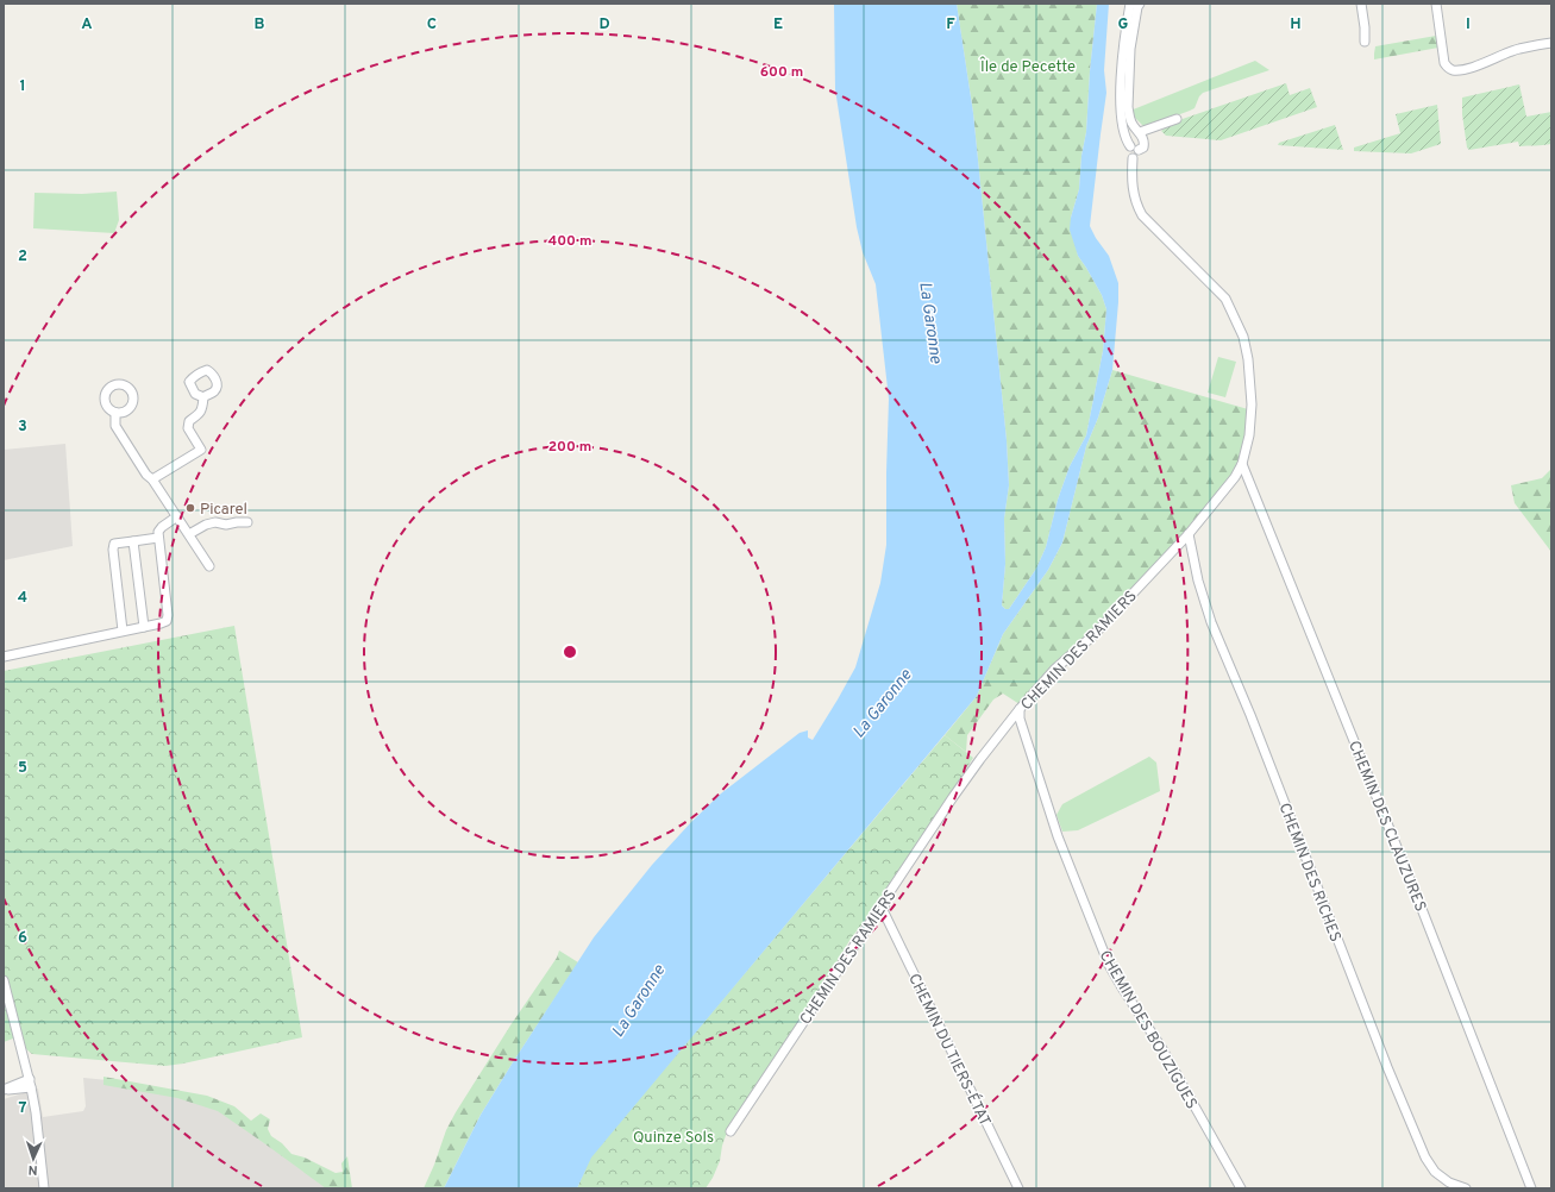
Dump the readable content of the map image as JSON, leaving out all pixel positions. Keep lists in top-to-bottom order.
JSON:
{
  "streets": {
    "street": [
      "CHEMIN DES RAMIERS",
      "CHEMIN DES CLAUZURES",
      "CHEMIN DES RICHES",
      "CHEMIN DES BOUZIGUES",
      "CHEMIN DU TIERS-ÉTAT"
    ]
  },
  "crossings": [
    ["CHEMIN DES RAMIERS", "CHEMIN DES CLAUZURES"],
    ["CHEMIN DES RAMIERS", "CHEMIN DES RICHES"],
    ["CHEMIN DES RAMIERS", "CHEMIN DES BOUZIGUES"],
    ["CHEMIN DES RAMIERS", "CHEMIN DU TIERS-ÉTAT"]
  ],
  "water": ["La Garonne"],
  "parks": ["Île de Pecette", "Quinze Sols"],
  "places": ["Picarel"],
  "north": "bottom",
  "grid": {
    "columns": [
      "A",
      "B",
      "C",
      "D",
      "E",
      "F",
      "G",
      "H",
      "I"
    ],
    "rows": [
      "1",
      "2",
      "3",
      "4",
      "5",
      "6",
      "7"
    ]
  },
  "rings": ["600 m", "400 m", "200 m"]
}
